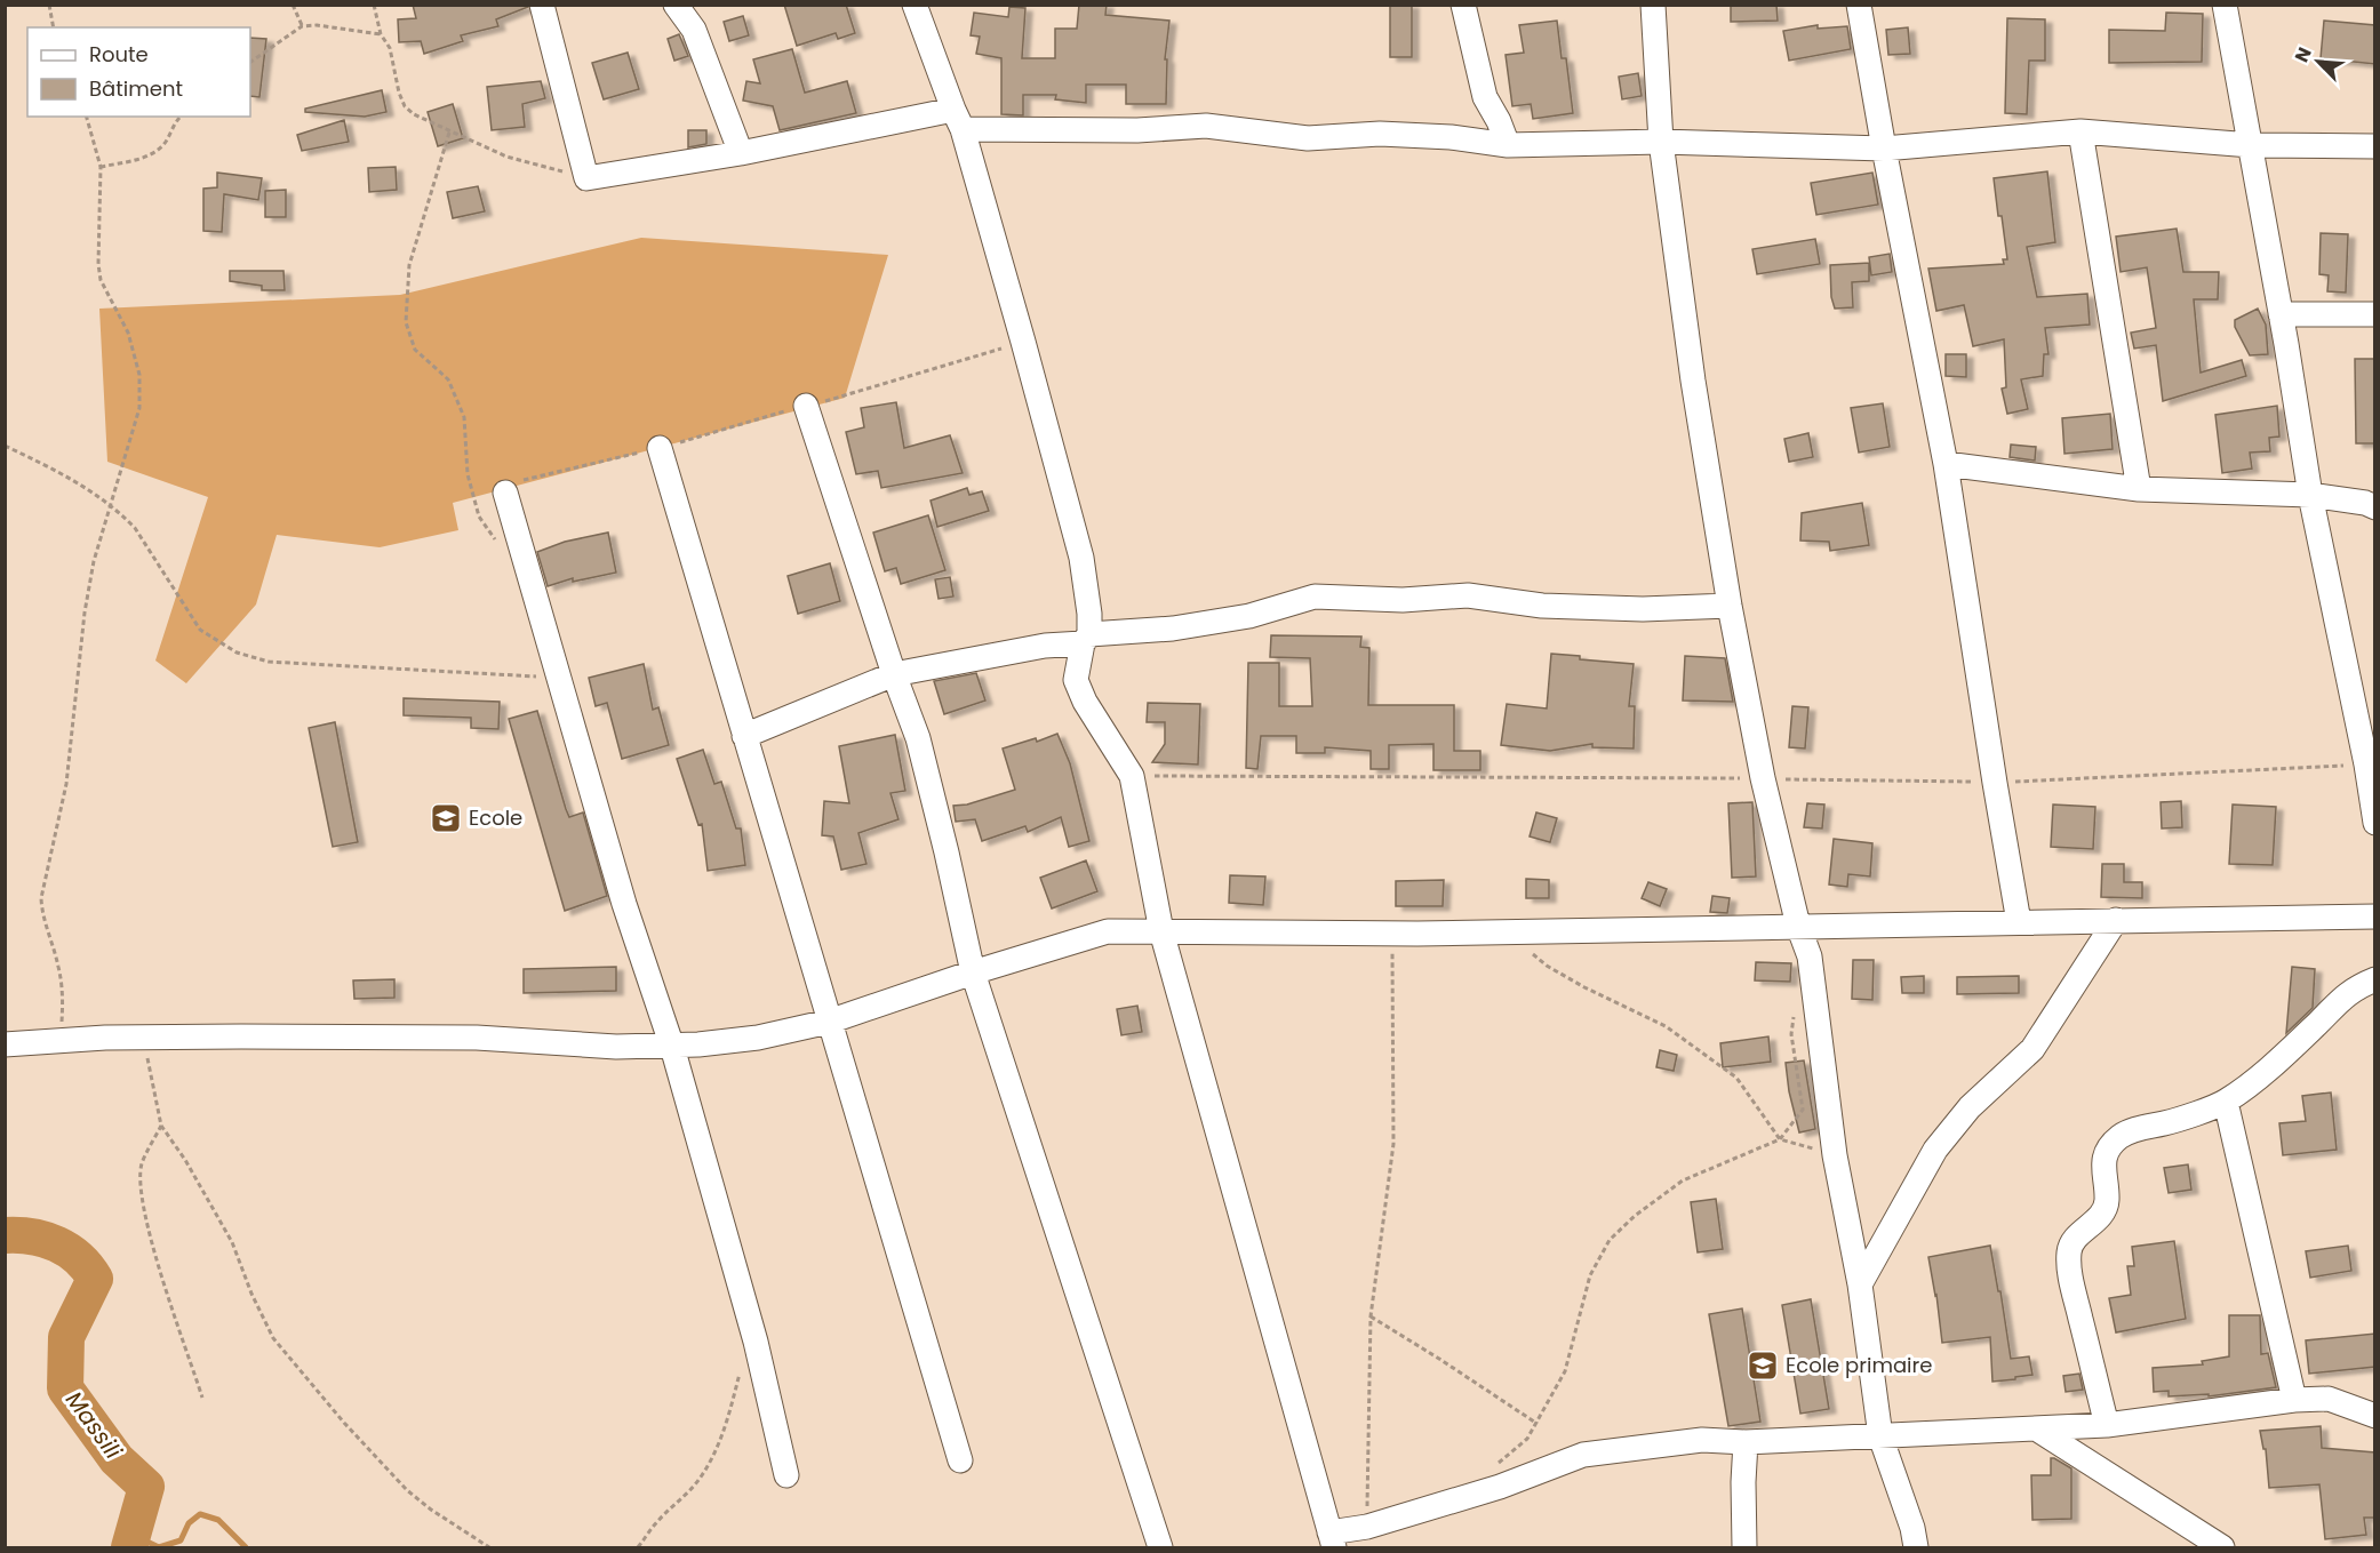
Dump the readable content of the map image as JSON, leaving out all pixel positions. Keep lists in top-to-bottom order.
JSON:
{
  "water": ["Massili"],
  "places": {
    "school or university": ["Ecole", "Ecole primaire"]
  },
  "legend": ["Route", "Bâtiment"],
  "north": "top left"
}
